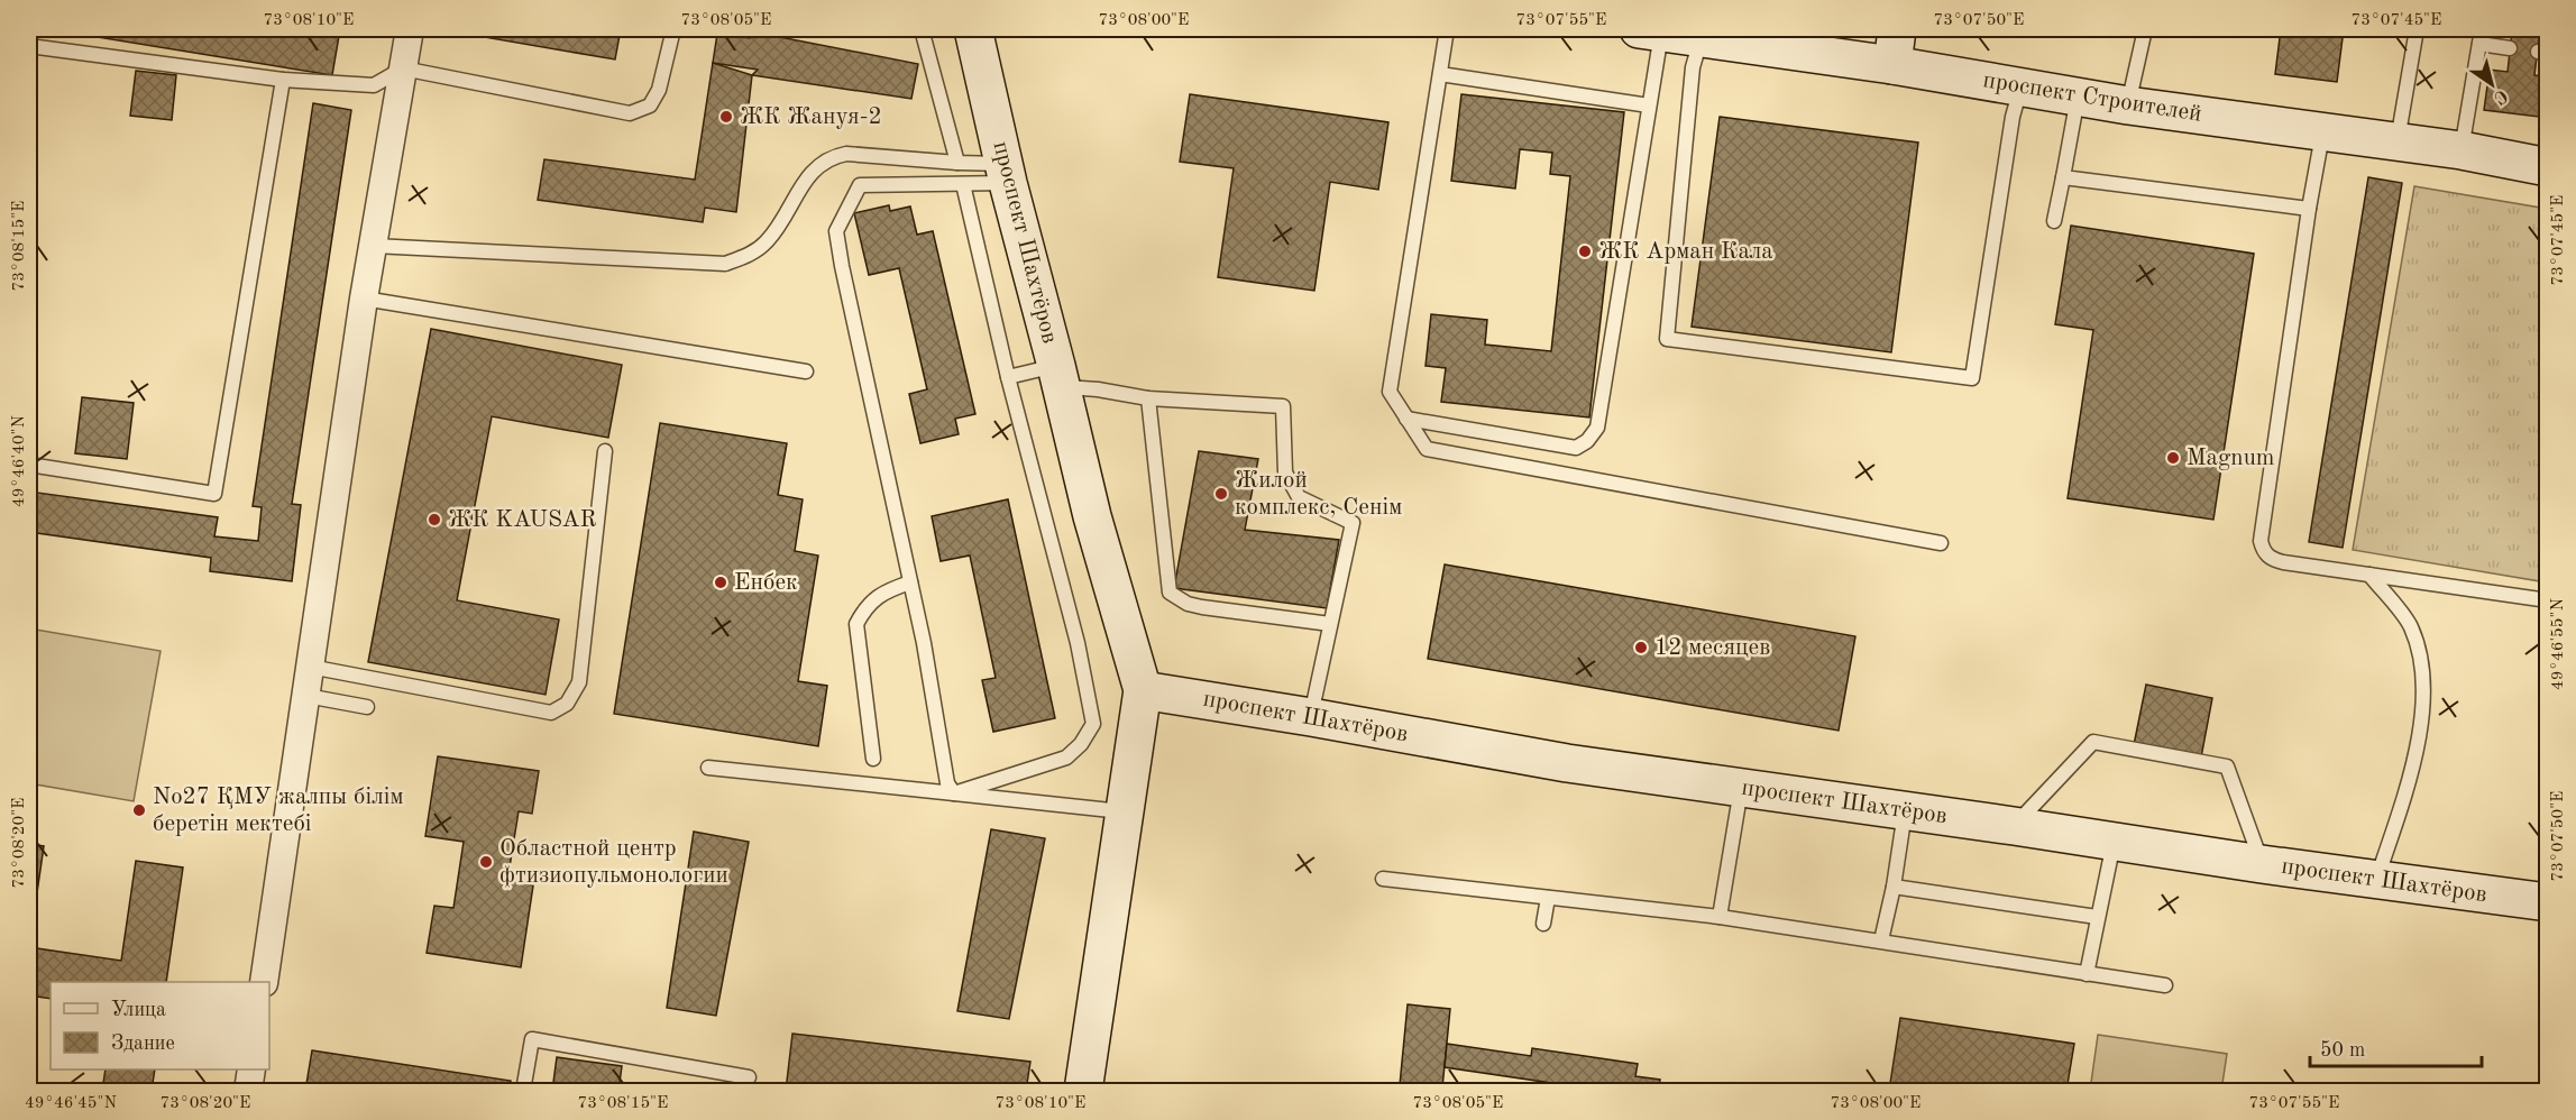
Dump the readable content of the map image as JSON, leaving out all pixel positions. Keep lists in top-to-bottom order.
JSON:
{
  "streets": {
    "main road": ["проспект Строителей", "проспект Шахтёров"]
  },
  "places": [
    "ЖК Жануя-2",
    "ЖК Арман Кала",
    "Magnum",
    "Жилой комплекс, Сенiм",
    "ЖК KAUSAR",
    "Енбек",
    "12 месяцев",
    "No27 ҚМУ жалпы білім беретін мектебі",
    "Областной центр фтизиопульмонологии"
  ],
  "legend": ["Улица", "Здание"],
  "scale_bar": "50 m",
  "north": "bottom right",
  "coordinates": [
    "73°08'10\"E",
    "73°08'05\"E",
    "73°08'00\"E",
    "73°07'55\"E",
    "73°07'50\"E",
    "73°07'45\"E",
    "73°08'15\"E",
    "49°46'40\"N",
    "49°46'55\"N",
    "73°08'20\"E",
    "49°46'45\"N"
  ]
}
